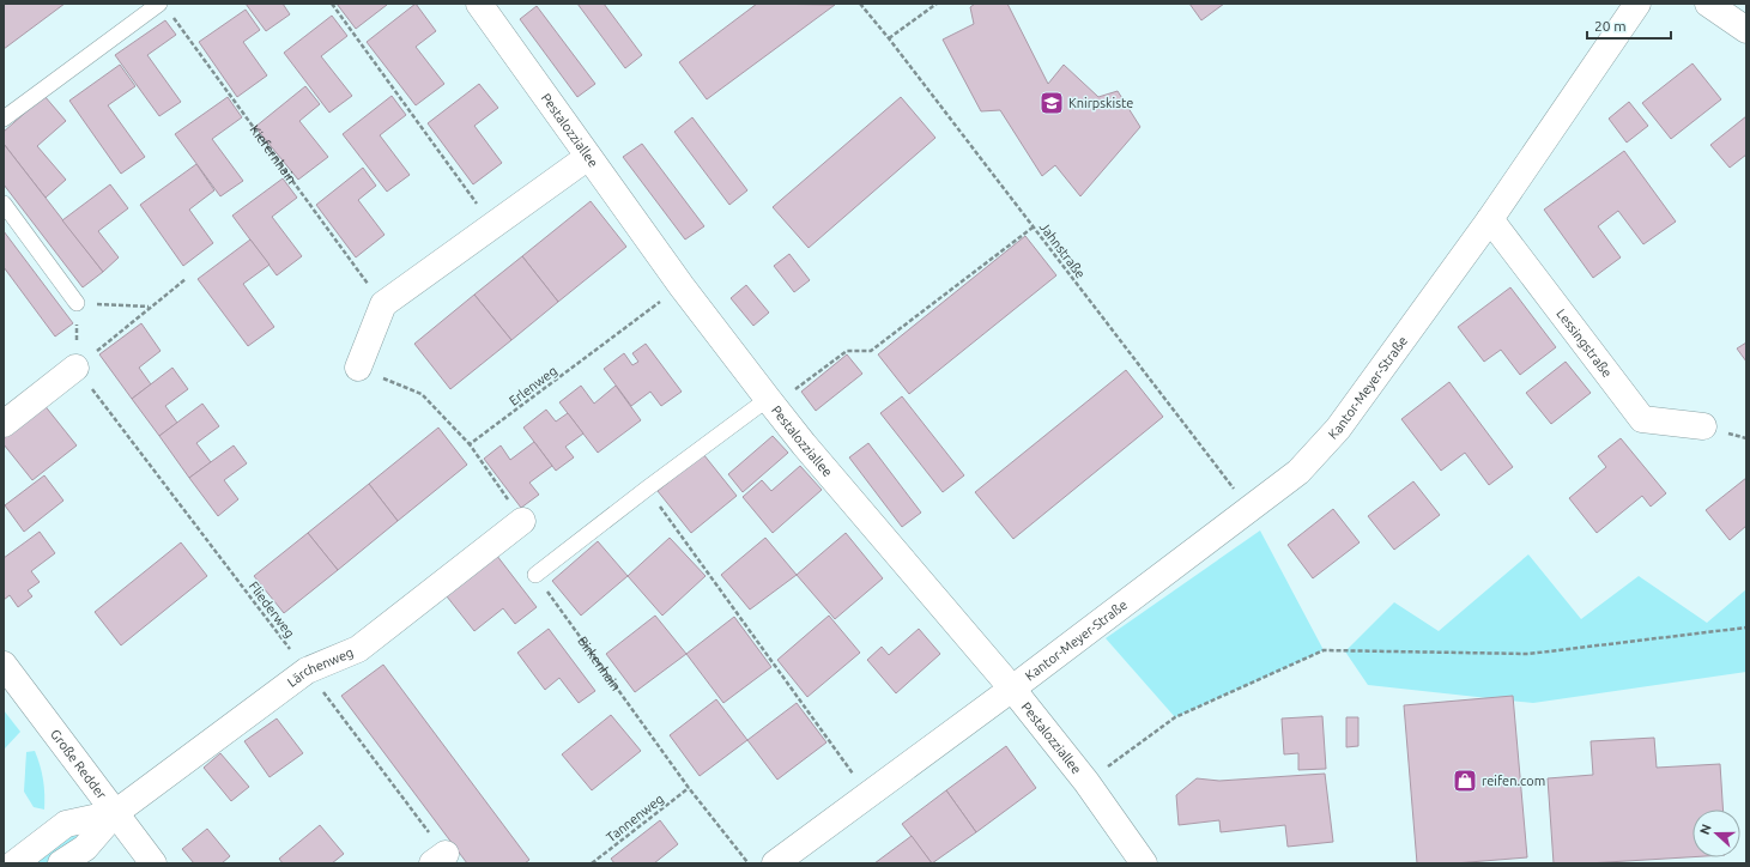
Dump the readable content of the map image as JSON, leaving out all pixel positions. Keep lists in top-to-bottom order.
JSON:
{
  "streets": {
    "street": [
      "Pestalozziallee",
      "Lessingstraße",
      "Kantor-Meyer-Straße",
      "Lärchenweg",
      "Große Redder"
    ],
    "path": [
      "Kiefernhain",
      "Jahnstraße",
      "Erlenweg",
      "Fliederweg",
      "Birkenhain",
      "Tannenweg"
    ]
  },
  "crossings": [
    ["Pestalozziallee", "Erlenweg"],
    ["Pestalozziallee", "Kantor-Meyer-Straße"],
    ["Jahnstraße", "Kantor-Meyer-Straße"],
    ["Lessingstraße", "Kantor-Meyer-Straße"],
    ["Fliederweg", "Lärchenweg"],
    ["Birkenhain", "Tannenweg"],
    ["Lärchenweg", "Große Redder"]
  ],
  "places": {
    "school or university": ["Knirpskiste"],
    "shop": ["reifen.com"]
  },
  "scale_bar": "20 m",
  "north": "left"
}
